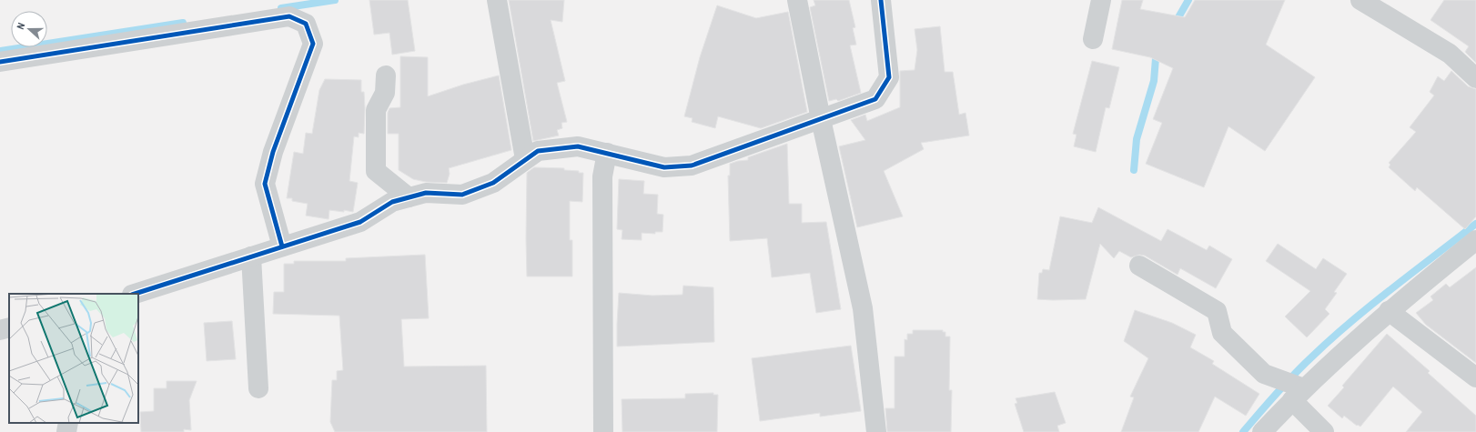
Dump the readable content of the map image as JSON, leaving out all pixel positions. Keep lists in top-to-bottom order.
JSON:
{
  "north": "left"
}
